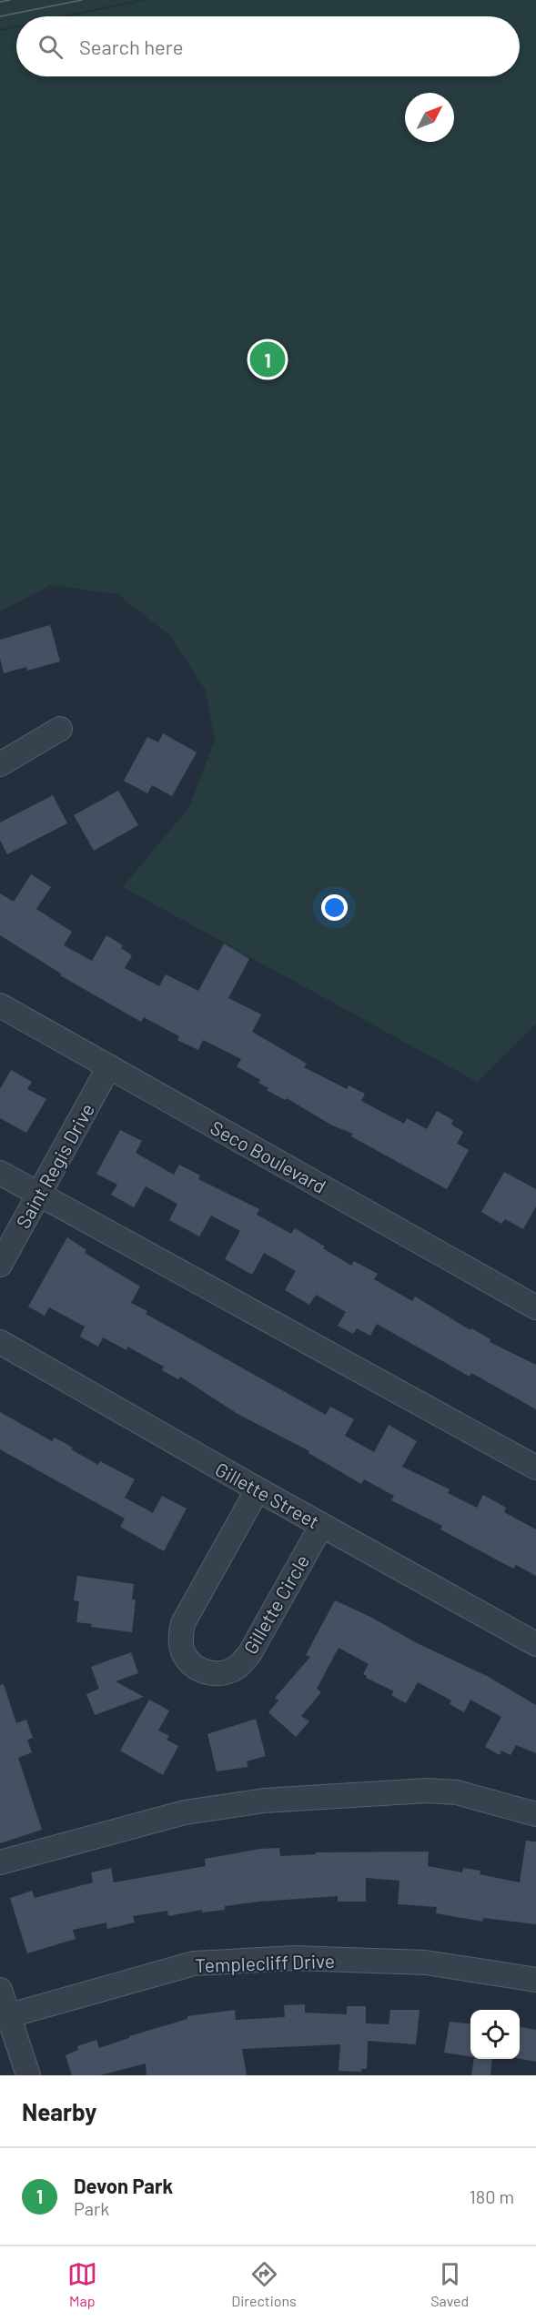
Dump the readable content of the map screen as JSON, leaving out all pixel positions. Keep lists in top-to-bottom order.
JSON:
{
  "streets": {
    "street": [
      "Seco Boulevard",
      "Saint Regis Drive",
      "Gillette Street",
      "Gillette Circle",
      "Templecliff Drive"
    ]
  },
  "crossings": [
    ["Seco Boulevard", "Saint Regis Drive"],
    ["Gillette Street", "Gillette Circle"]
  ],
  "north": "top right",
  "page": {
    "search": "Search here",
    "pins": "1",
    "heading": "Nearby",
    "list": [
      {
        "mark": "1",
        "name": "Devon Park",
        "note": "Park",
        "value": "180 m"
      }
    ],
    "nav": ["Map", "Directions", "Saved"]
  }
}
